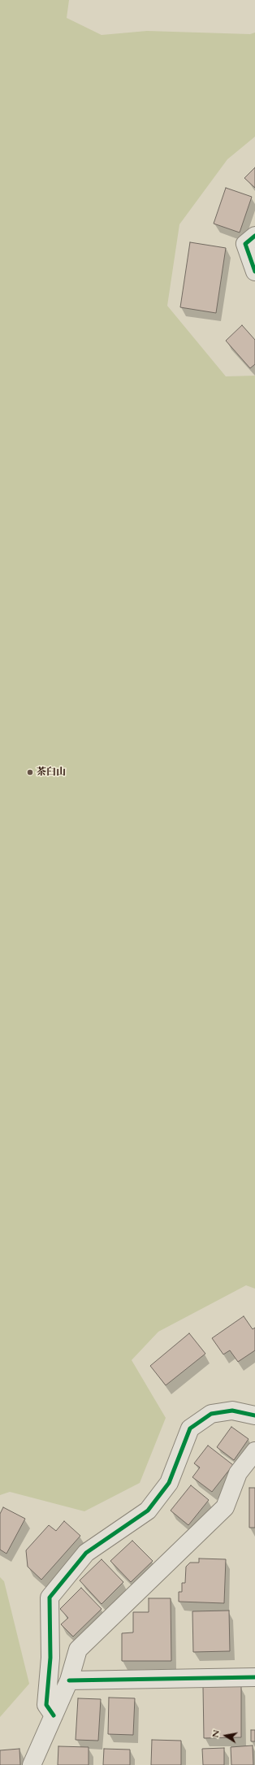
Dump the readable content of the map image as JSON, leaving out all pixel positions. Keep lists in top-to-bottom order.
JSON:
{
  "places": ["茶臼山"],
  "north": "left"
}
